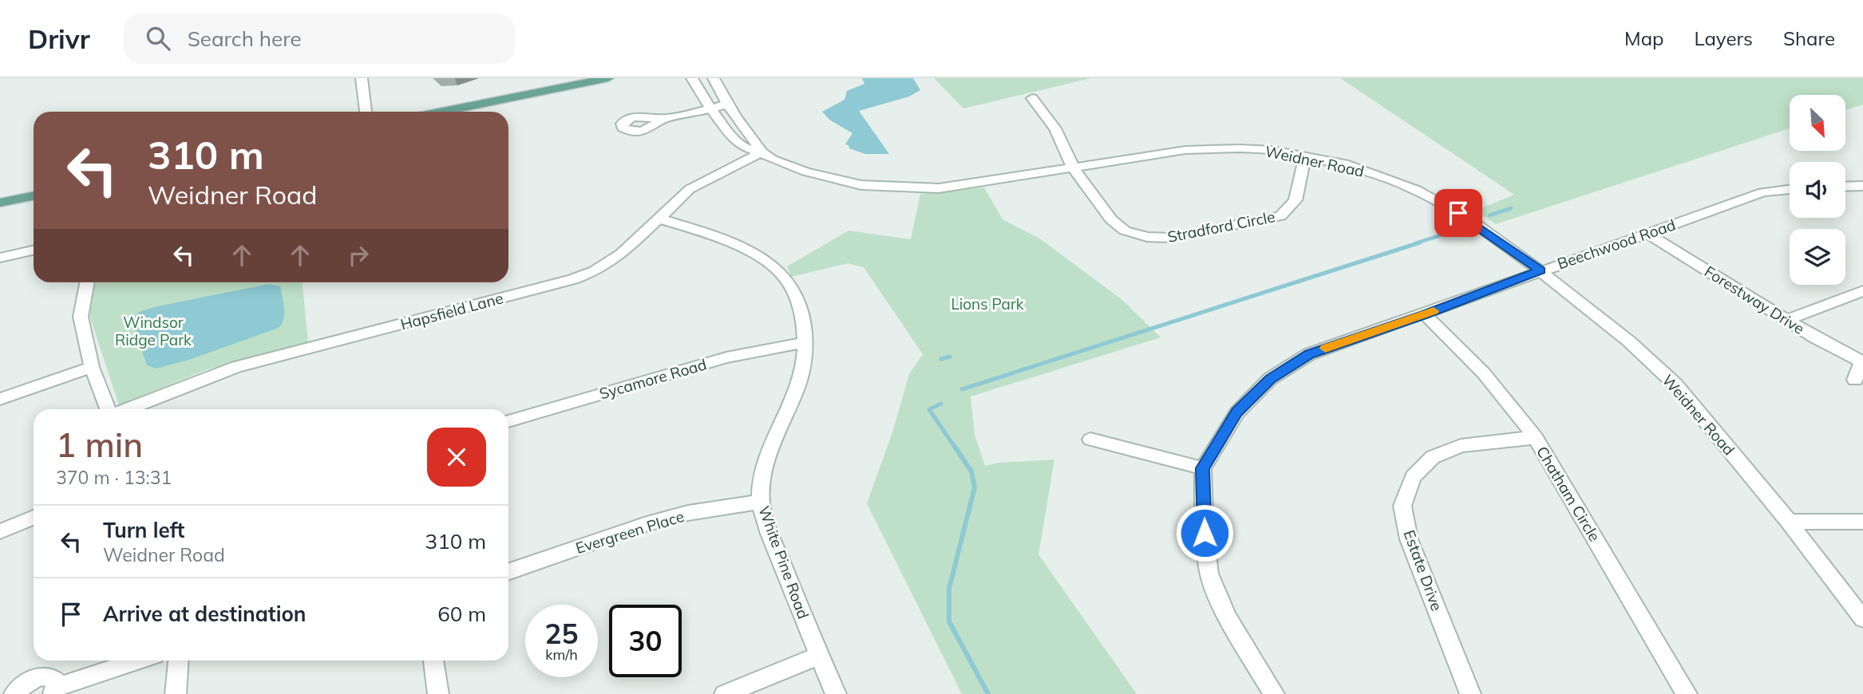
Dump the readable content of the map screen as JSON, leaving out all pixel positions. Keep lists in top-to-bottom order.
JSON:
{
  "streets": {
    "street": [
      "Weidner Road",
      "Stradford Circle",
      "Beechwood Road",
      "Forestway Drive",
      "Hapsfield Lane",
      "Sycamore Road",
      "Chatham Circle",
      "Evergreen Place",
      "White Pine Road",
      "Estate Drive"
    ]
  },
  "crossings": [
    ["Weidner Road", "Stradford Circle"],
    ["Weidner Road", "Beechwood Road"],
    ["Weidner Road", "Hapsfield Lane"],
    ["Beechwood Road", "Forestway Drive"],
    ["Beechwood Road", "Chatham Circle"],
    ["Hapsfield Lane", "White Pine Road"],
    ["Sycamore Road", "White Pine Road"],
    ["Chatham Circle", "Estate Drive"],
    ["Evergreen Place", "White Pine Road"]
  ],
  "parks": ["Lions Park", "Windsor Ridge Park"],
  "north": "bottom right",
  "page": {
    "header": "Drivr",
    "search": "Search here",
    "nav": ["Map", "Layers", "Share"],
    "turn": ["310 m", "Weidner Road"],
    "heading": ["1 min", "370 m · 13:31"],
    "list": [
      {
        "name": "Turn left",
        "note": "Weidner Road",
        "value": "310 m"
      },
      {
        "name": "Arrive at destination",
        "value": "60 m"
      }
    ],
    "speed": "25 km/h",
    "limit": "30"
  }
}
